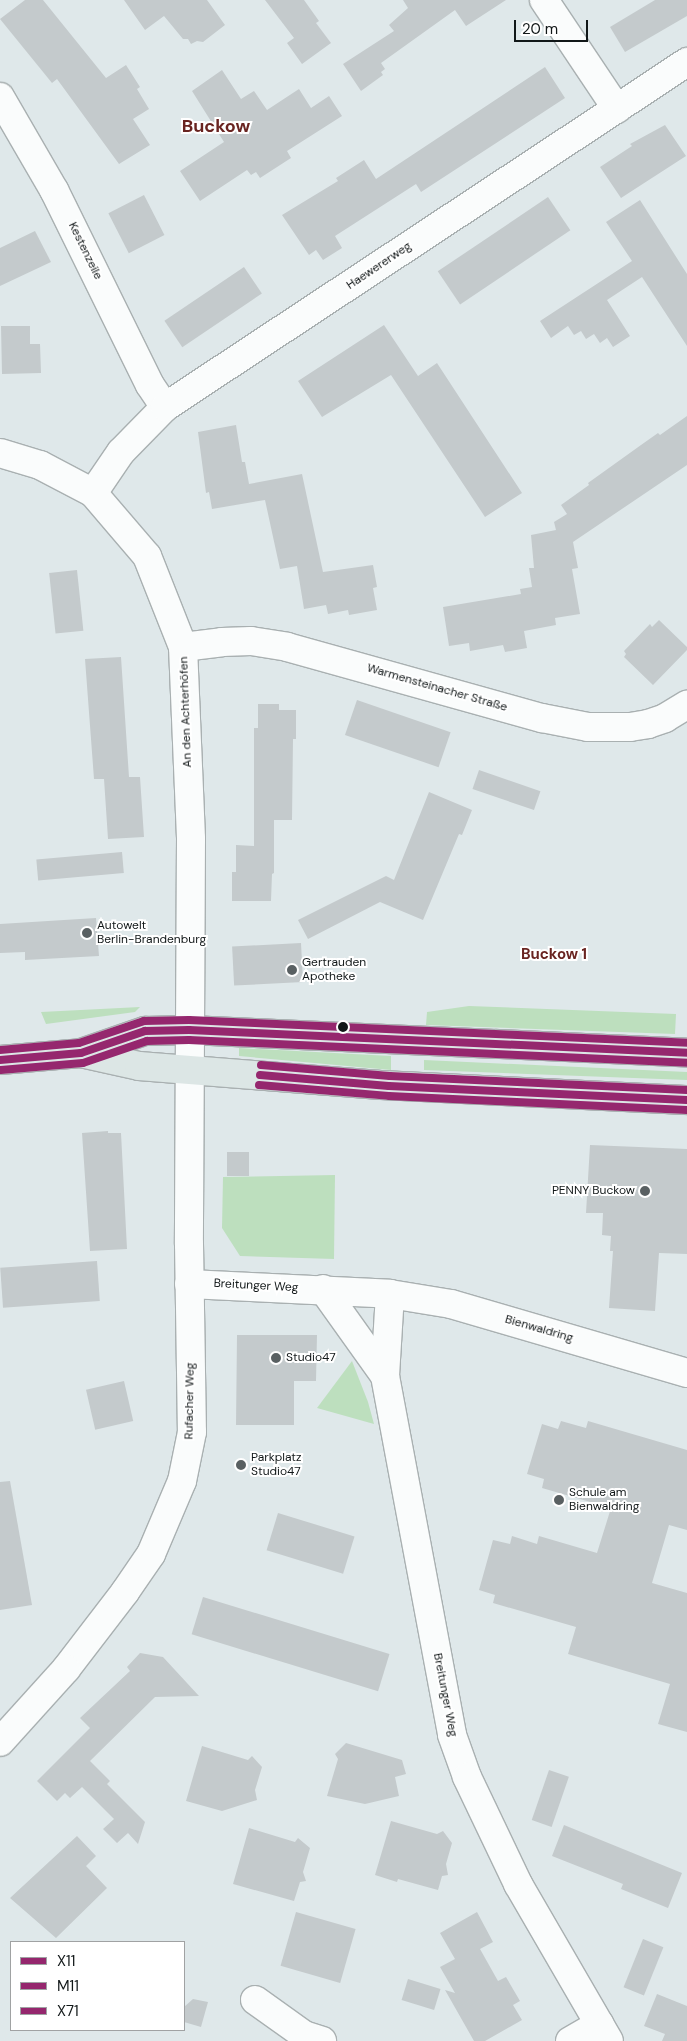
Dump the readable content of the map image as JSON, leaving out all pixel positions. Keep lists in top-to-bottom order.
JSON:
{
  "streets": {
    "street": [
      "Kestenzeile",
      "Haewererweg",
      "Warmensteinacher Straße",
      "An den Achterhöfen",
      "Breitunger Weg",
      "Bienwaldring",
      "Rufacher Weg"
    ]
  },
  "crossings": [
    ["Kestenzeile", "Haewererweg"],
    ["Haewererweg", "An den Achterhöfen"],
    ["Warmensteinacher Straße", "An den Achterhöfen"],
    ["An den Achterhöfen", "Rufacher Weg"],
    ["Breitunger Weg", "Bienwaldring"],
    ["Breitunger Weg", "Rufacher Weg"]
  ],
  "districts": ["Buckow", "Buckow 1"],
  "places": [
    "Autowelt Berlin-Brandenburg",
    "Gertrauden Apotheke",
    "PENNY Buckow",
    "Studio47",
    "Parkplatz Studio47",
    "Schule am Bienwaldring"
  ],
  "lines": ["transit line X71", "transit line X11", "transit line M11"],
  "legend": ["X11", "M11", "X71"],
  "scale_bar": "20 m"
}
